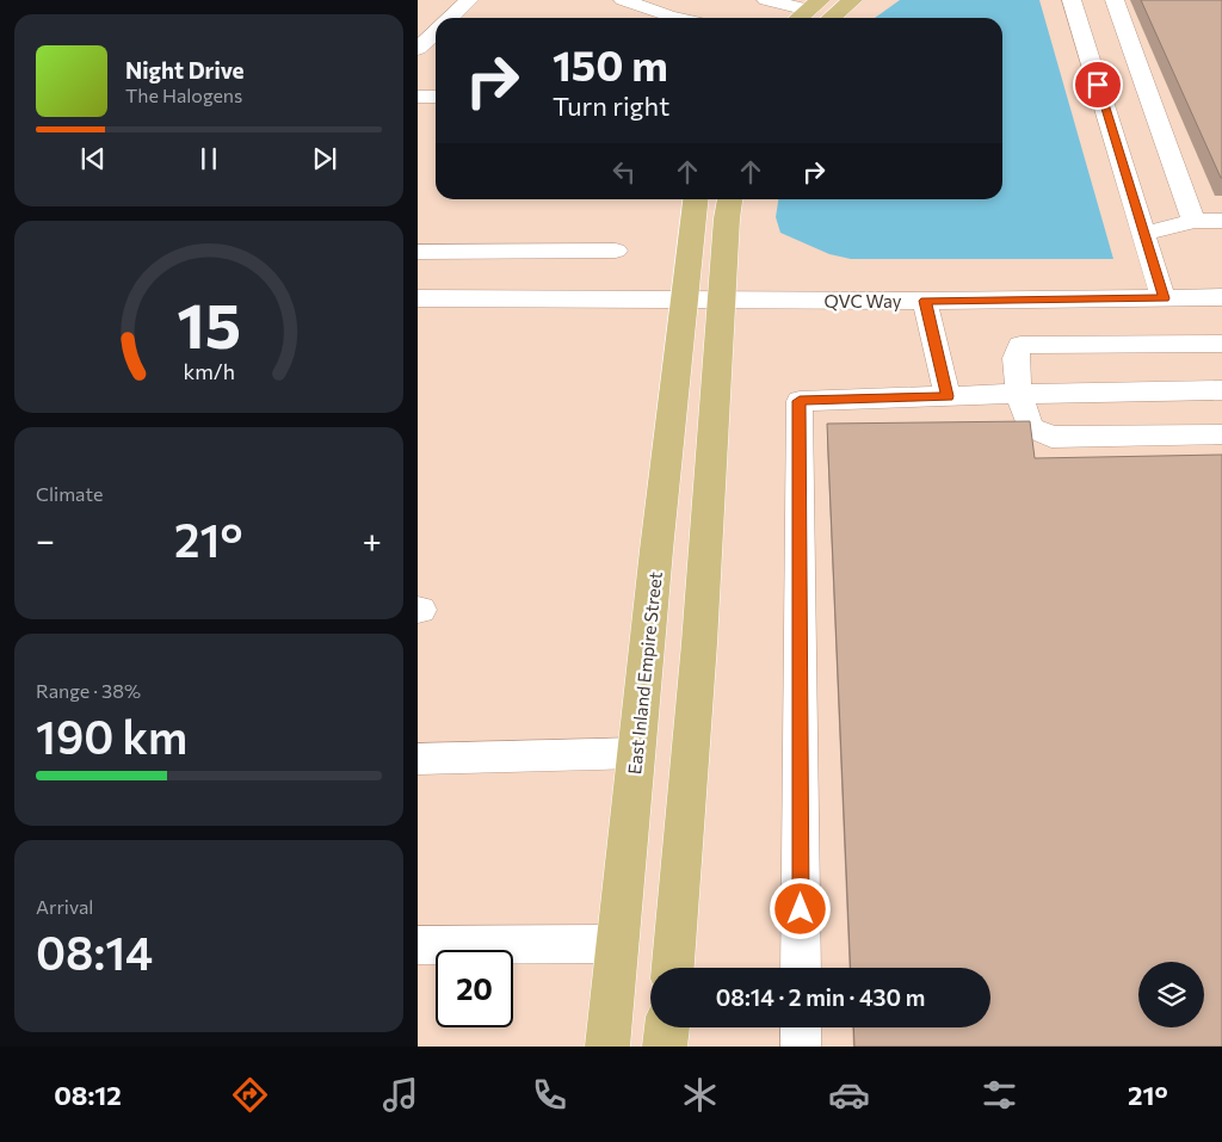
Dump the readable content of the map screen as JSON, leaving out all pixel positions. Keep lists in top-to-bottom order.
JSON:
{
  "streets": {
    "main road": ["East Inland Empire Street"],
    "street": ["QVC Way"]
  },
  "crossings": [
    ["QVC Way", "East Inland Empire Street"]
  ],
  "page": {
    "turn": ["150 m", "Turn right"],
    "song": ["Night Drive", "The Halogens"],
    "tile": [
      "Climate",
      ["Range · 38%", "190 km"],
      ["Arrival", "08:14"]
    ],
    "heat": ["−", "21°", "+"],
    "limit": "20",
    "trip": "08:14 · 2 min · 430 m",
    "tabs": ["08:12", "21°"],
    "gauge": ["15", "km/h"]
  }
}
